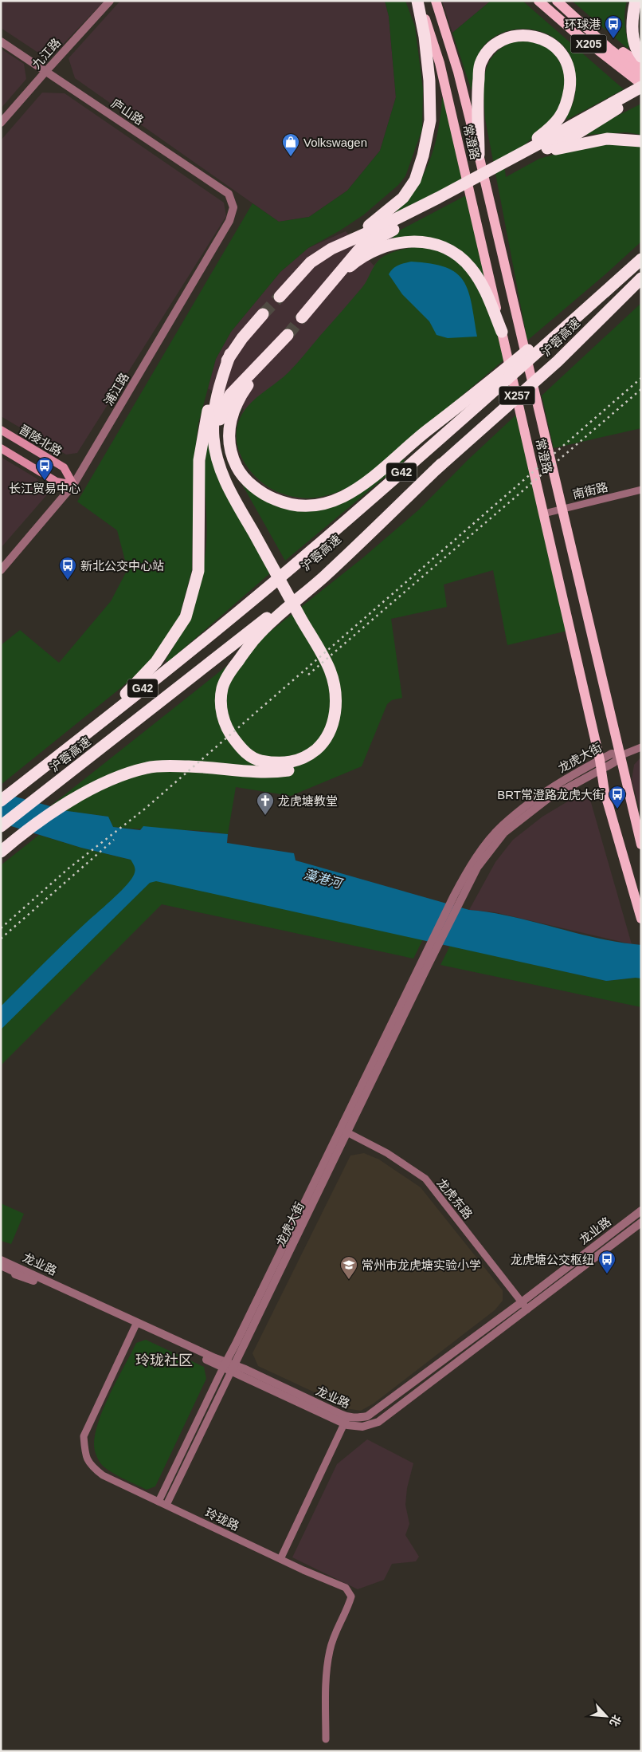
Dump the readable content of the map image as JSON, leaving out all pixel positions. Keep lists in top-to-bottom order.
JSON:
{
  "streets": {
    "highway": ["沪蓉高速", "G42"],
    "main road": [
      "X205",
      "常澄路",
      "X257",
      "晋陵北路"
    ],
    "street": [
      "九江路",
      "庐山路",
      "浦江路",
      "南街路",
      "龙虎大街",
      "龙虎东路",
      "龙业路",
      "玲珑路"
    ]
  },
  "crossings": [
    ["九江路", "庐山路"],
    ["庐山路", "浦江路"],
    ["常澄路", "南街路"],
    ["常澄路", "龙虎大街"],
    ["浦江路", "晋陵北路"],
    ["龙虎大街", "龙虎东路"],
    ["龙虎大街", "龙业路"],
    ["龙虎大街", "玲珑路"],
    ["龙虎东路", "龙业路"],
    ["龙业路", "玲珑路"]
  ],
  "districts": ["玲珑社区"],
  "water": ["藻港河"],
  "places": {
    "bus stop": [
      "环球港",
      "长江贸易中心",
      "新北公交中心站",
      "BRT常澄路龙虎大街",
      "龙虎塘公交枢纽"
    ],
    "shop": ["Volkswagen"],
    "church": ["龙虎塘教堂"],
    "school or university": ["常州市龙虎塘实验小学"]
  },
  "north": "bottom right"
}
